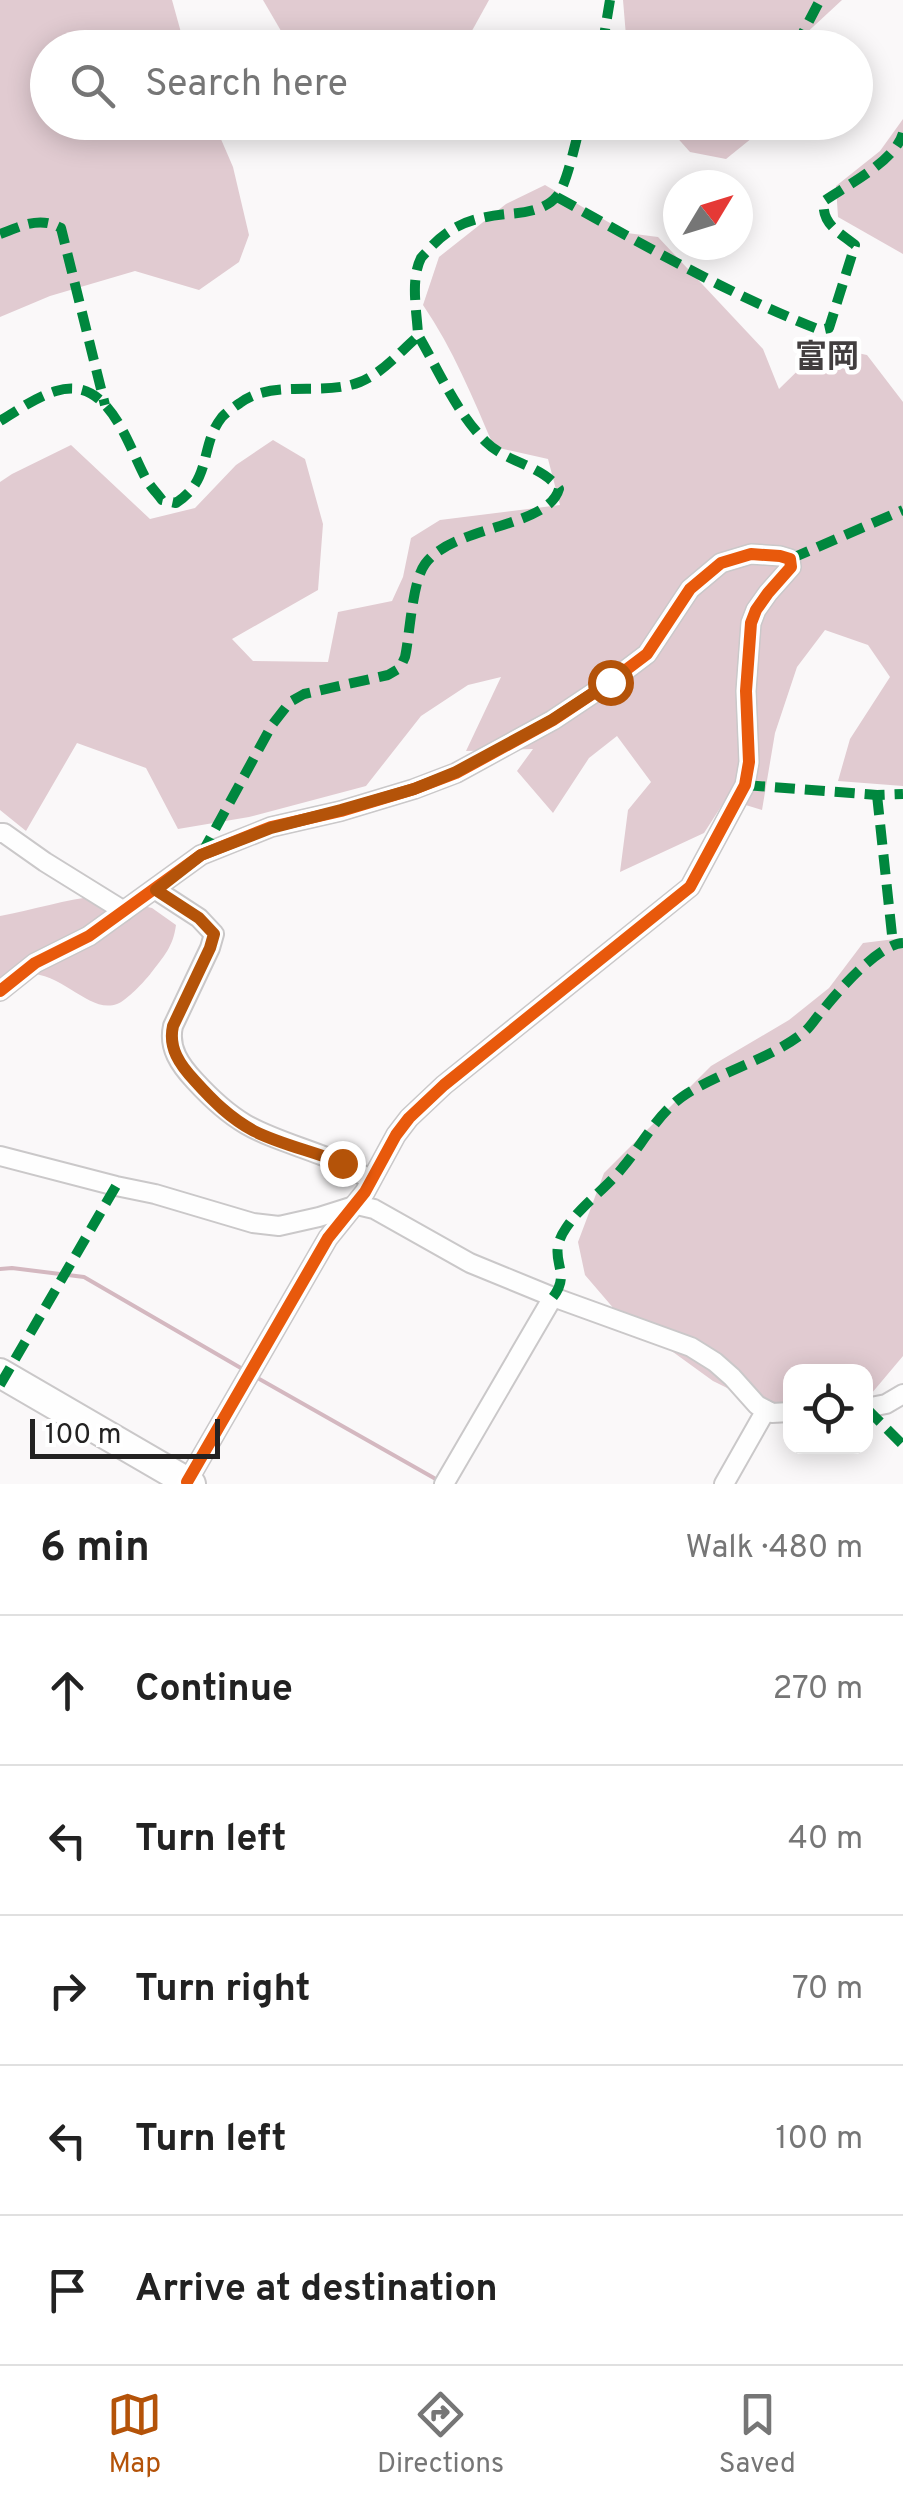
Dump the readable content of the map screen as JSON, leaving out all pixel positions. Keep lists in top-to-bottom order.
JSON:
{
  "districts": ["富岡"],
  "scale_bar": "100 m",
  "north": "top right",
  "page": {
    "search": "Search here",
    "scale": "100 m",
    "heading": ["6 min", "Walk · 480 m"],
    "list": [
      ["Continue", "270 m"],
      ["Turn left", "40 m"],
      ["Turn right", "70 m"],
      ["Turn left", "100 m"],
      "Arrive at destination"
    ],
    "nav": ["Map", "Directions", "Saved"]
  }
}
